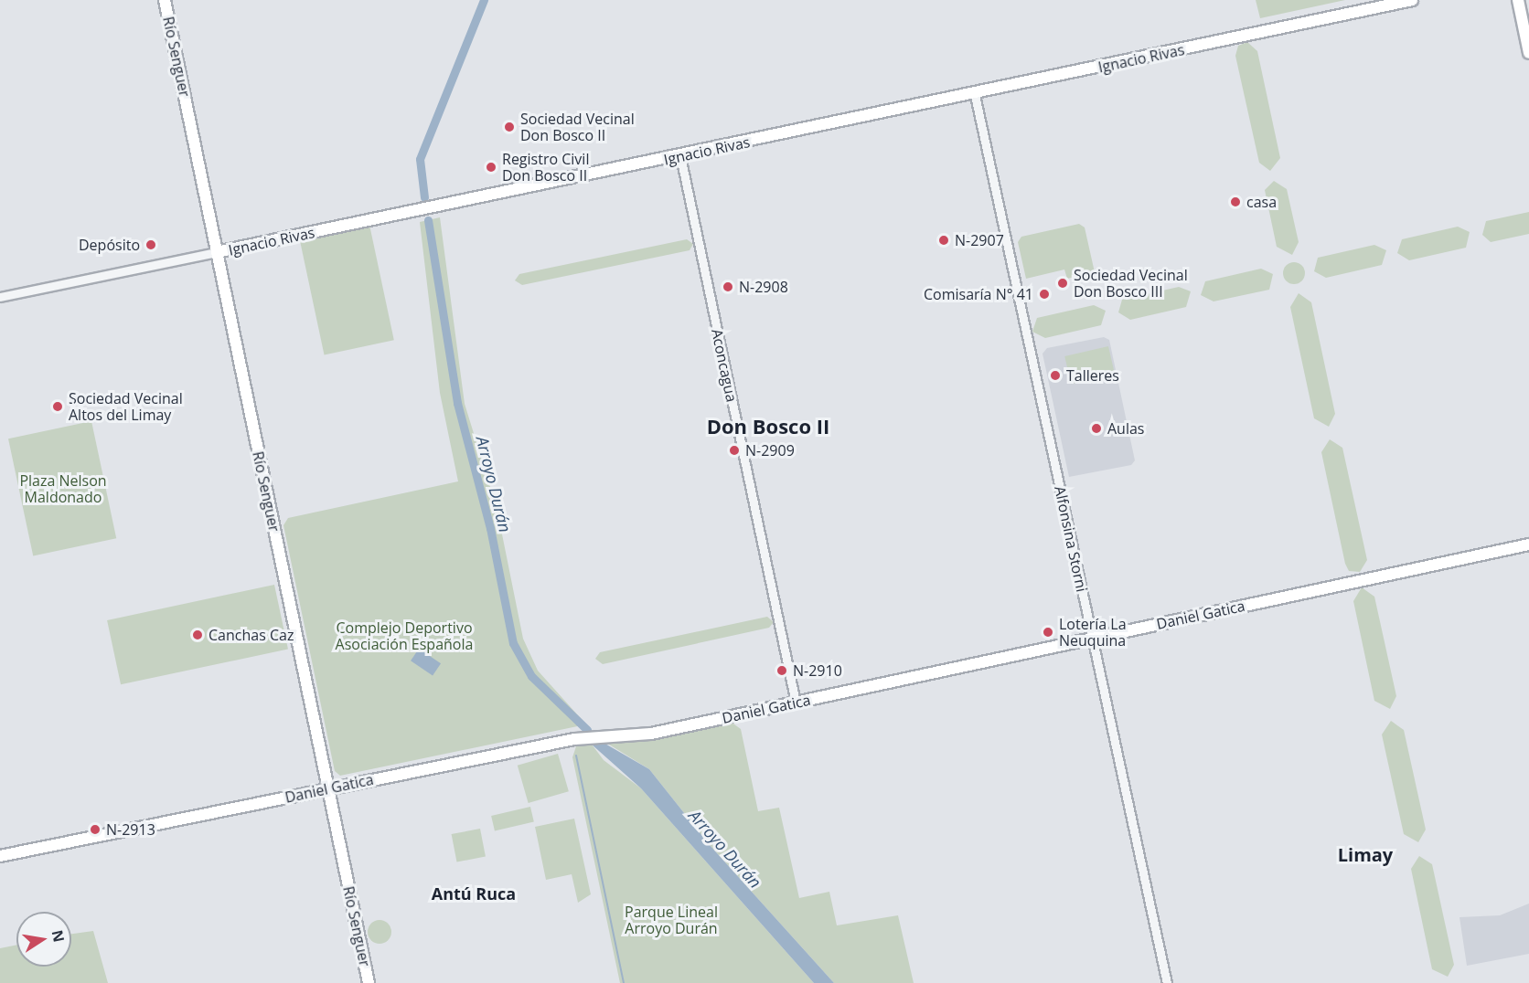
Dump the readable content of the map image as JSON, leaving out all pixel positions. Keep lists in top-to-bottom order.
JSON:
{
  "streets": {
    "main road": ["Río Senguer", "Ignacio Rivas", "Daniel Gatica"],
    "street": ["Aconcagua", "Alfonsina Storni"]
  },
  "crossings": [
    ["Río Senguer", "Ignacio Rivas"],
    ["Río Senguer", "Daniel Gatica"],
    ["Ignacio Rivas", "Aconcagua"],
    ["Ignacio Rivas", "Alfonsina Storni"],
    ["Aconcagua", "Daniel Gatica"],
    ["Alfonsina Storni", "Daniel Gatica"]
  ],
  "districts": ["Don Bosco II", "Limay", "Antú Ruca"],
  "water": ["Arroyo Durán"],
  "parks": ["Plaza Nelson Maldonado", "Complejo Deportivo Asociación Española", "Parque Lineal Arroyo Durán"],
  "places": [
    "Sociedad Vecinal Don Bosco II",
    "Registro Civil Don Bosco II",
    "casa",
    "N-2907",
    "Depósito",
    "Sociedad Vecinal Don Bosco III",
    "N-2908",
    "Comisaría N° 41",
    "Talleres",
    "Sociedad Vecinal Altos del Limay",
    "Aulas",
    "N-2909",
    "Lotería La Neuquina",
    "Canchas Caz",
    "N-2910",
    "N-2913"
  ],
  "north": "right"
}
